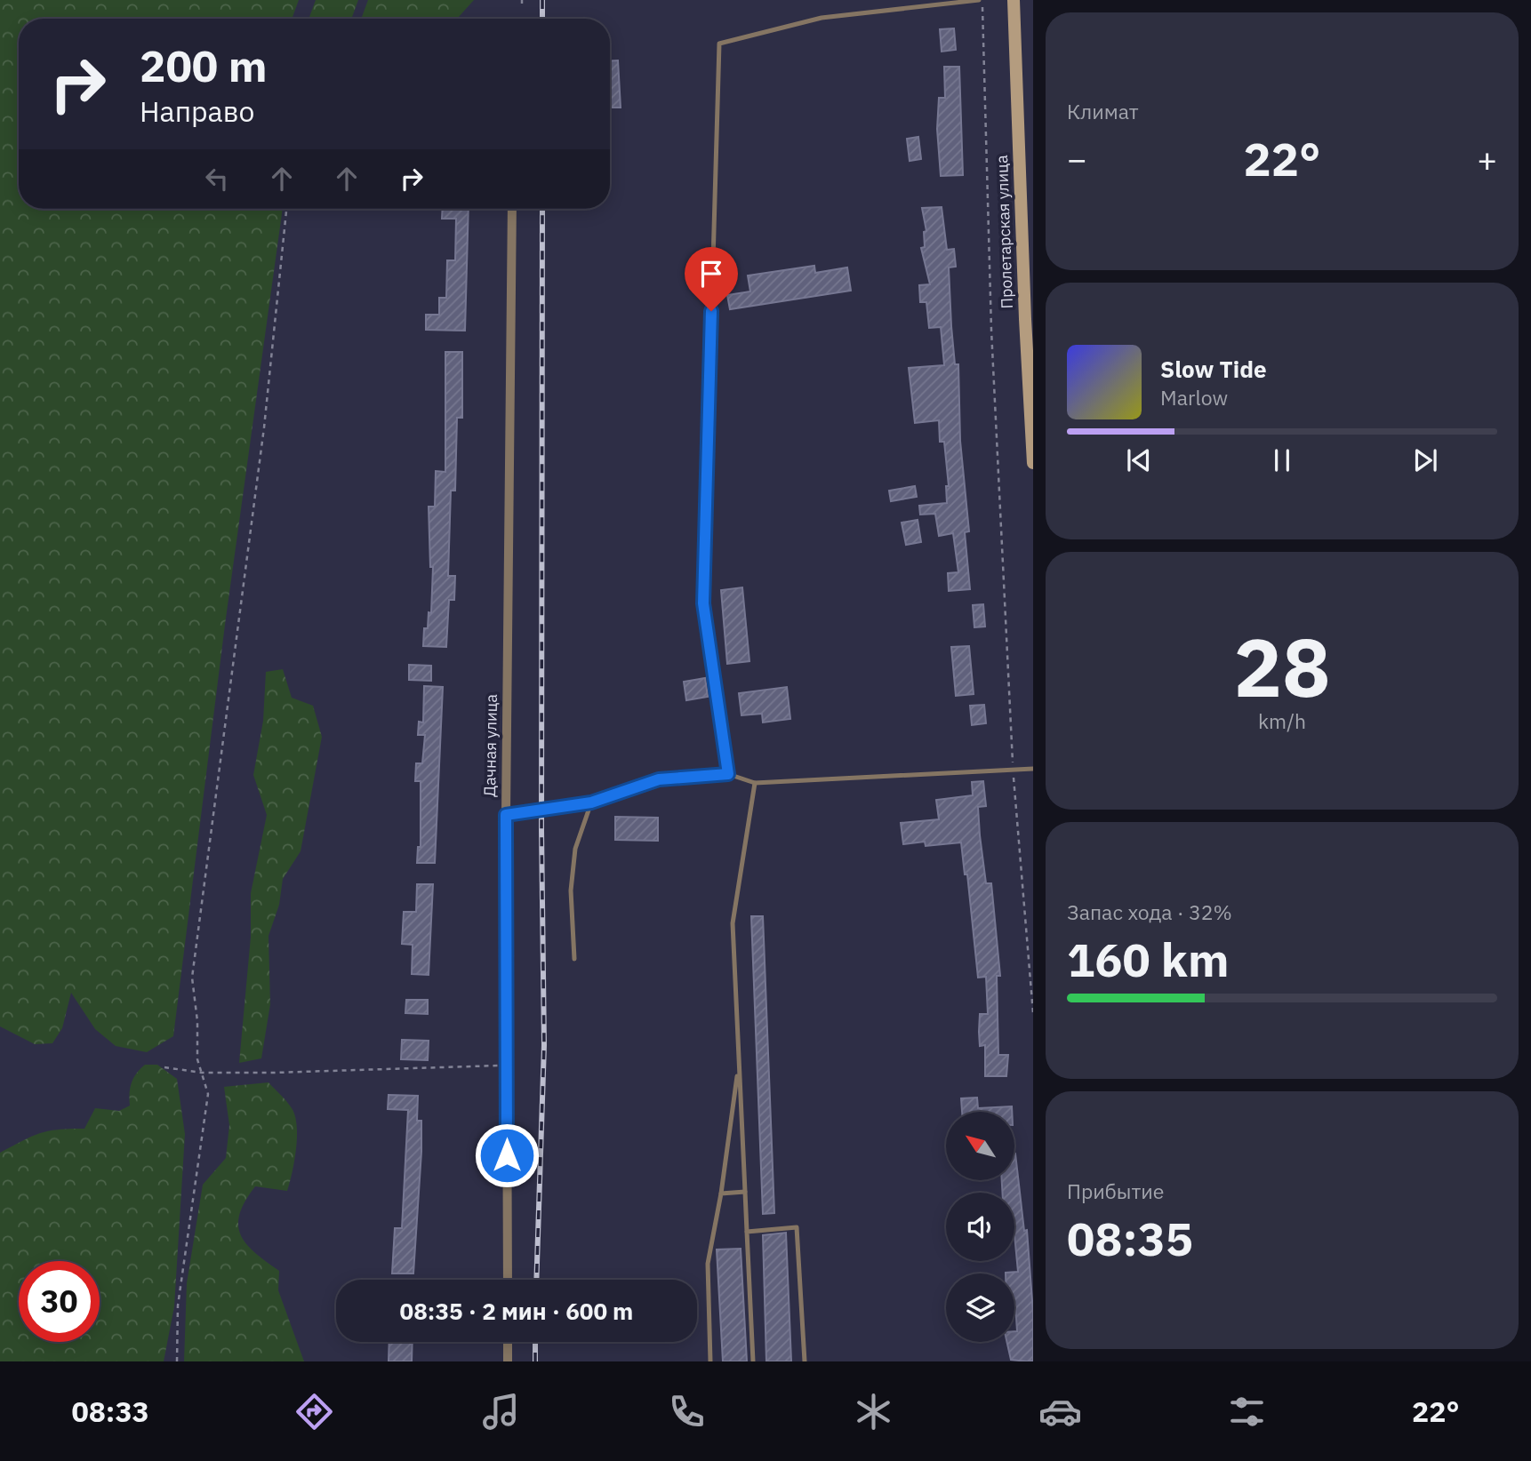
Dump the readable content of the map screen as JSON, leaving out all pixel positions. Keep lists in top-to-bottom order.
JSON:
{
  "streets": {
    "main road": ["Пролетарская улица"],
    "street": ["Дачная улица"]
  },
  "north": "top left",
  "page": {
    "tile": [
      "Климат",
      ["28", "km/h"],
      ["Запас хода · 32%", "160 km"],
      ["Прибытие", "08:35"]
    ],
    "turn": ["200 m", "Направо"],
    "heat": ["−", "22°", "+"],
    "song": ["Slow Tide", "Marlow"],
    "limit": "30",
    "trip": "08:35 · 2 мин · 600 m",
    "tabs": ["08:33", "22°"]
  }
}
